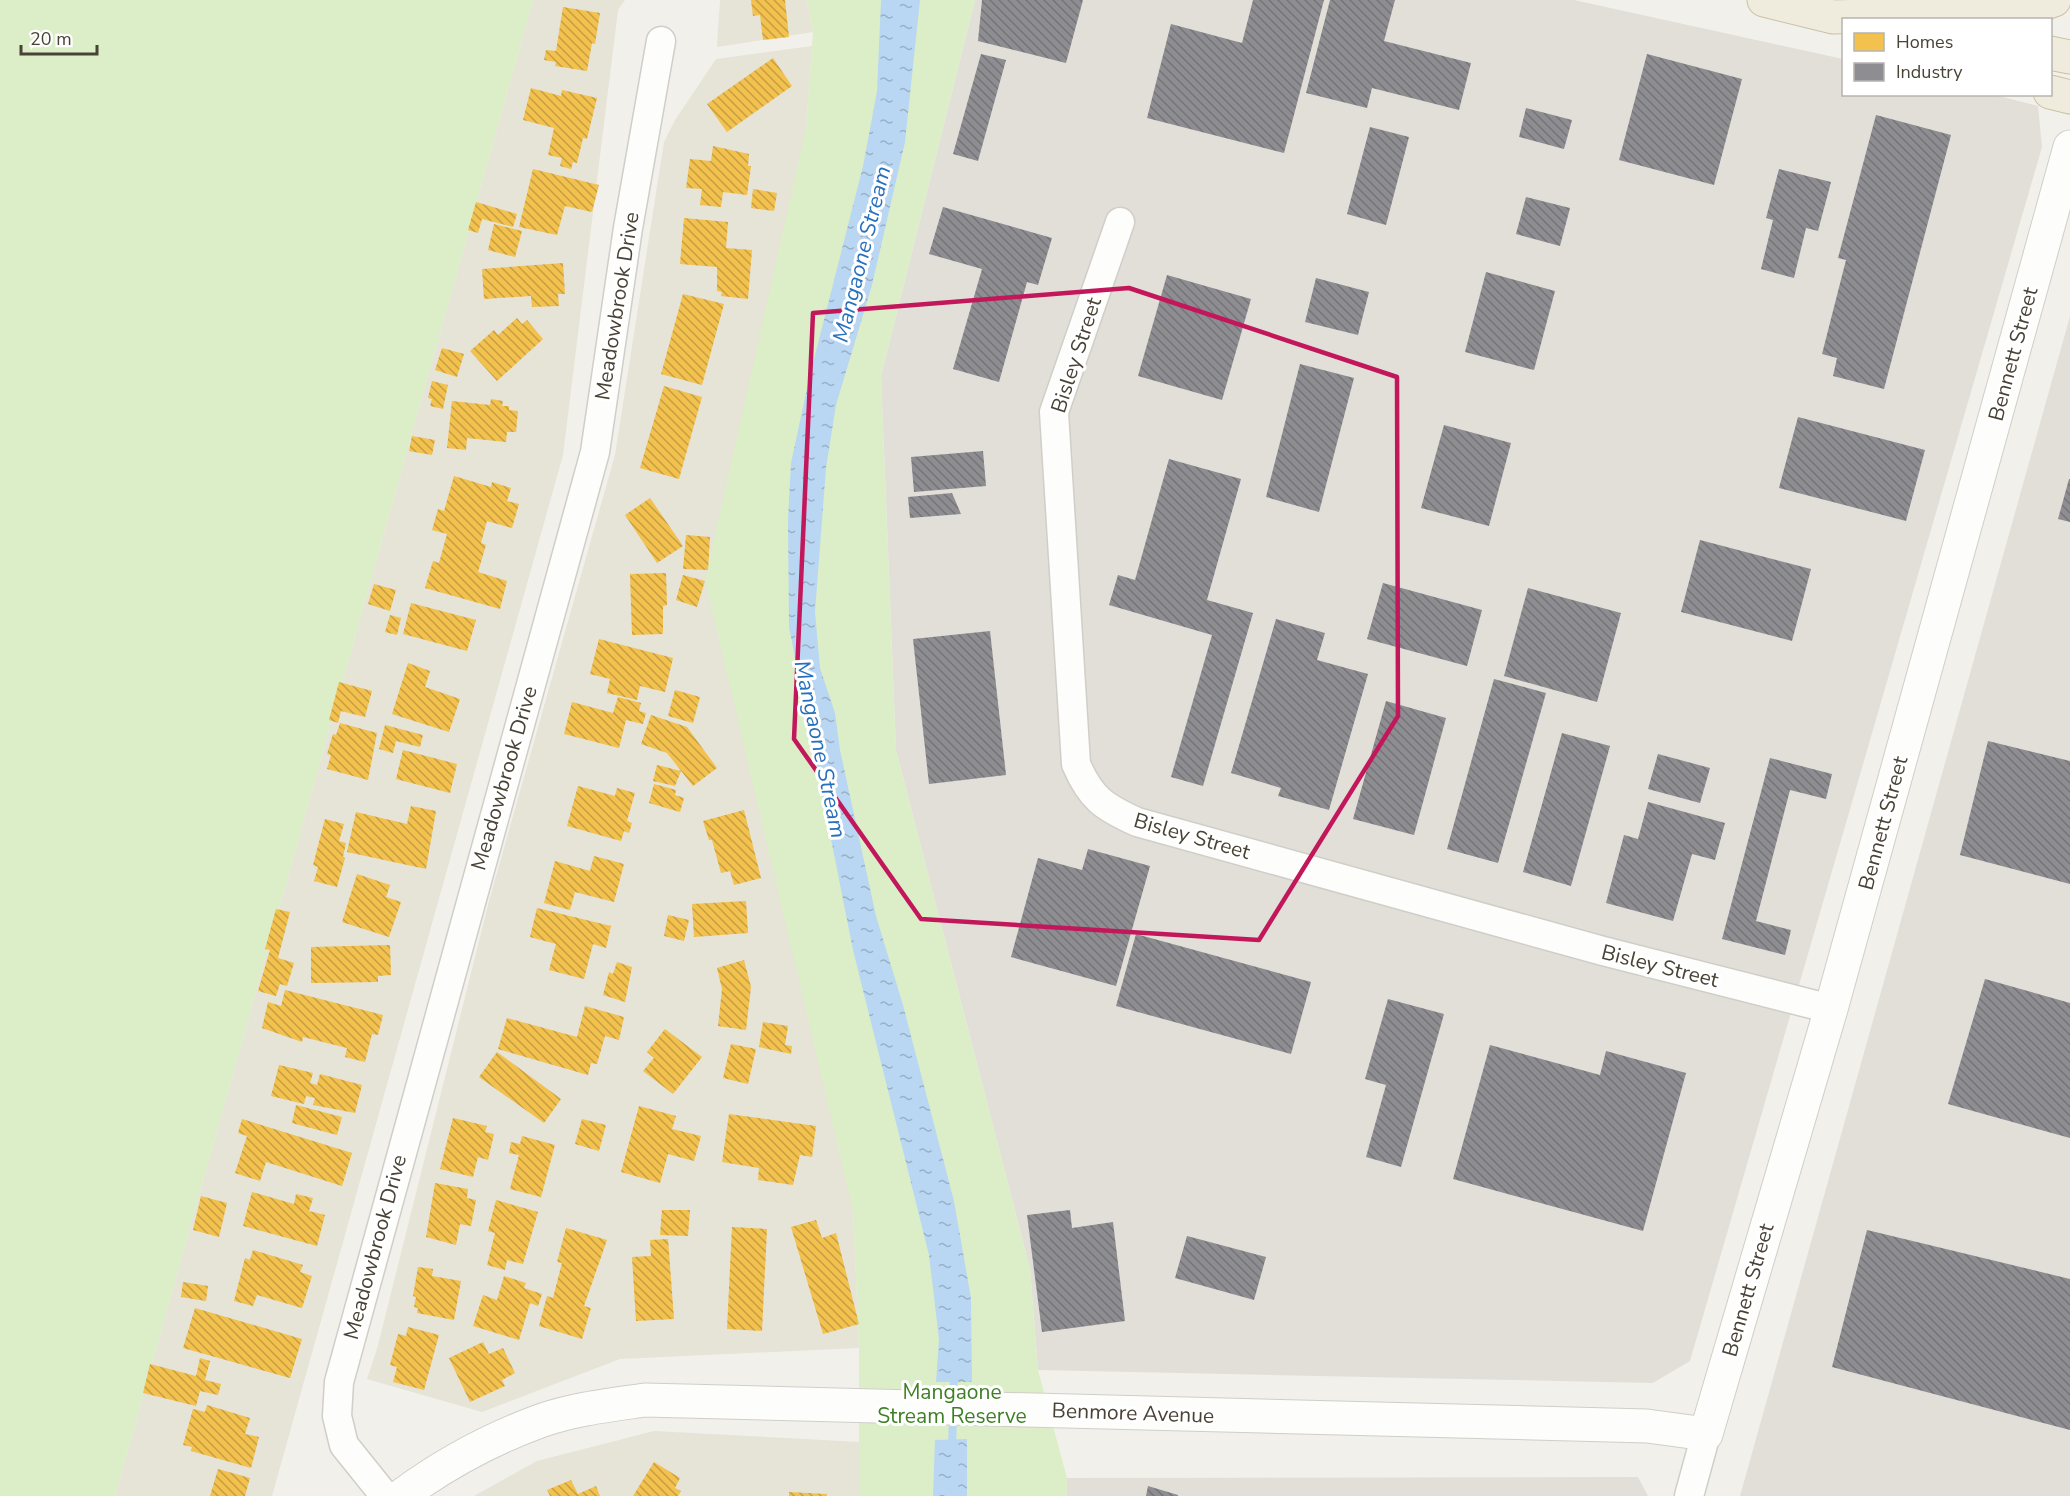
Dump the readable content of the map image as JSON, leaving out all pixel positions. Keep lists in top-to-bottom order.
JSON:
{
  "streets": {
    "street": [
      "Meadowbrook Drive",
      "Bennett Street",
      "Bisley Street",
      "Benmore Avenue"
    ]
  },
  "crossings": [
    ["Bennett Street", "Bisley Street"],
    ["Bennett Street", "Benmore Avenue"]
  ],
  "water": ["Mangaone Stream"],
  "parks": ["Mangaone Stream Reserve"],
  "legend": ["Homes", "Industry"],
  "scale_bar": "20 m"
}
